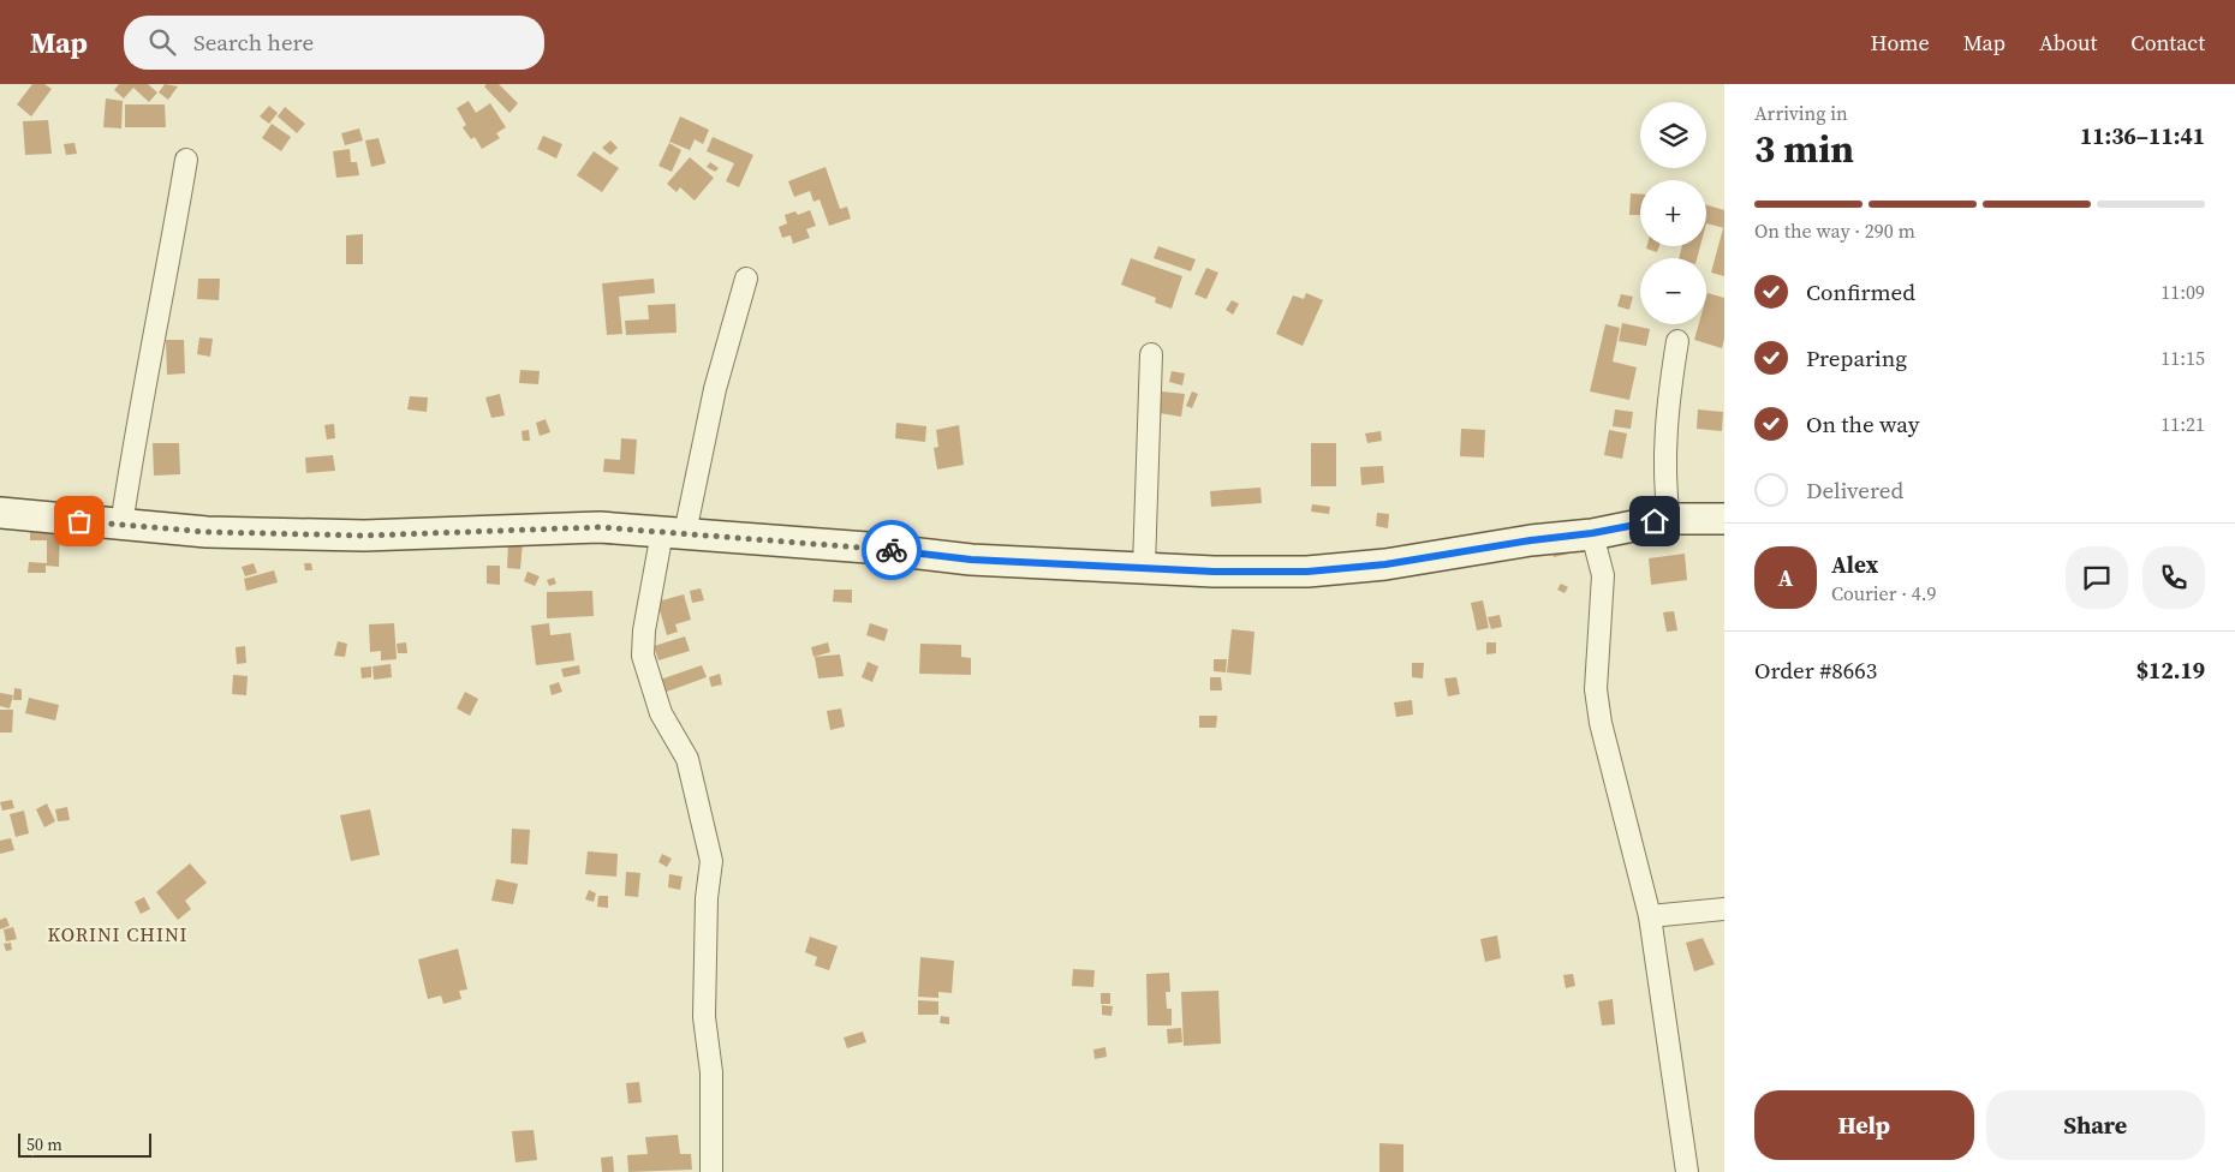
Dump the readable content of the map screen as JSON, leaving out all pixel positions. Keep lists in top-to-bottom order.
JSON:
{
  "districts": ["KORINI CHINI"],
  "scale_bar": "50 m",
  "page": {
    "header": "Map",
    "search": "Search here",
    "nav": [
      "Home",
      "Map",
      "About",
      "Contact"
    ],
    "heading": ["3 min", "Arriving in", "11:36–11:41"],
    "panel": [
      "Alex",
      "Courier · 4.9",
      "Order #8663",
      "$12.19"
    ],
    "map_buttons": ["+", "−"],
    "bar": "On the way · 290 m",
    "list": [
      ["Confirmed", "11:09"],
      ["Preparing", "11:15"],
      ["On the way", "11:21"],
      "Delivered"
    ],
    "round": "A",
    "buttons": ["Help", "Share"],
    "scale": "50 m"
  }
}
